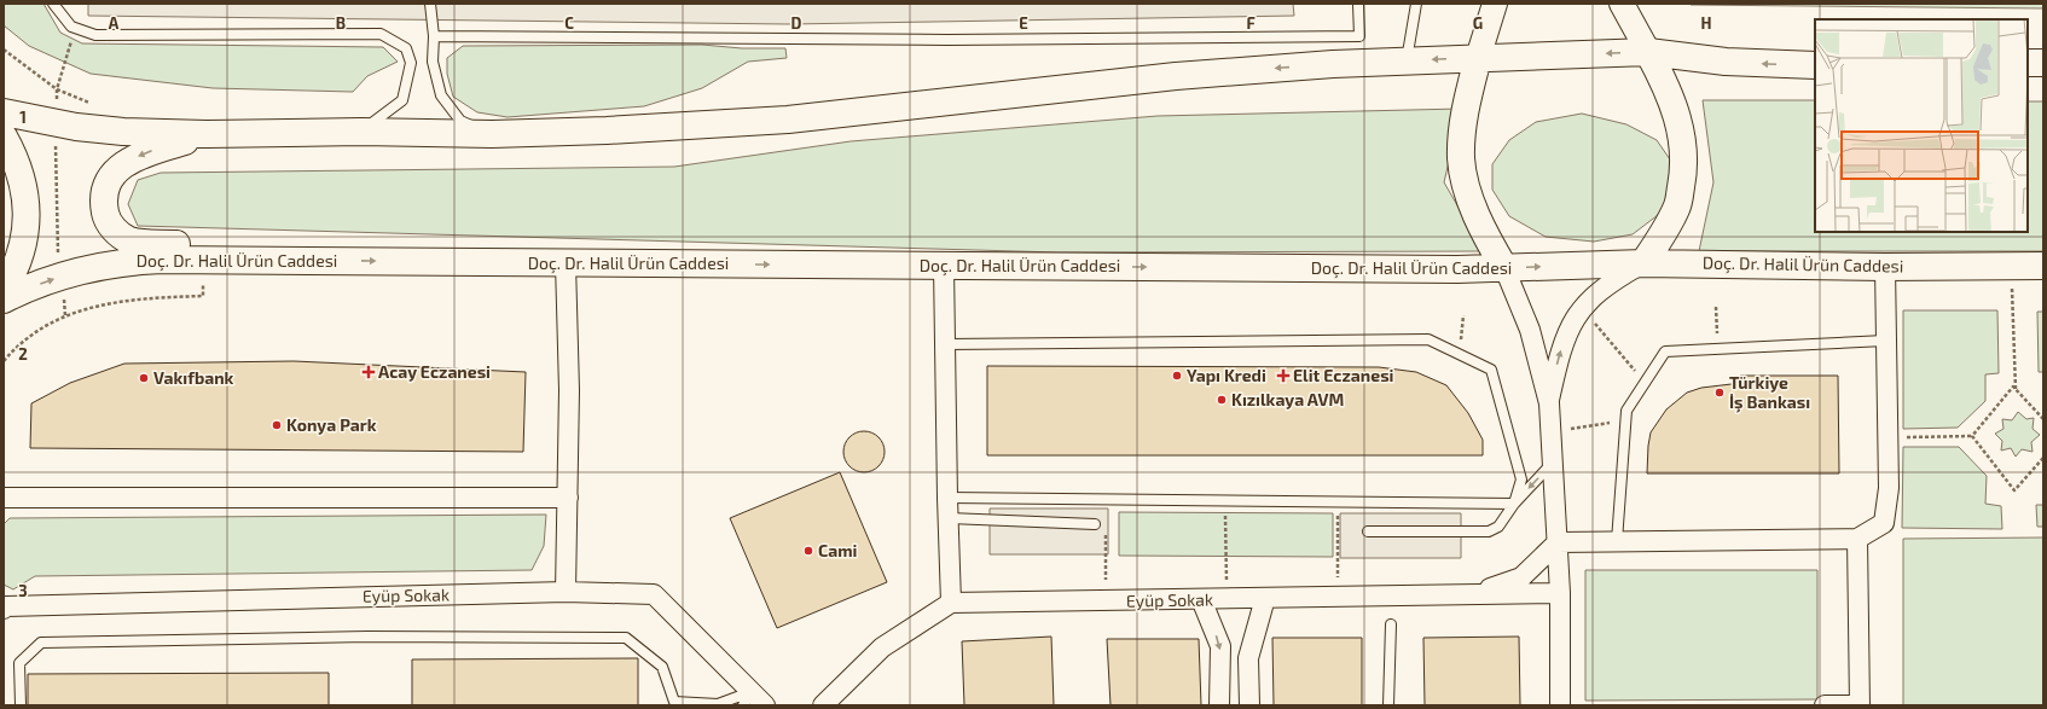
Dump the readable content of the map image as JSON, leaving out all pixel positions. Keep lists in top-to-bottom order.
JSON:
{
  "streets": {
    "main road": ["Doç. Dr. Halil Ürün Caddesi"],
    "street": ["Eyüp Sokak"]
  },
  "places": {
    "health": ["Acay Eczanesi", "Elit Eczanesi"],
    "other": [
      "Yapı Kredi",
      "Vakıfbank",
      "Türkiye İş Bankası",
      "Kızılkaya AVM",
      "Konya Park",
      "Cami"
    ]
  },
  "grid": {
    "columns": [
      "A",
      "B",
      "C",
      "D",
      "E",
      "F",
      "G",
      "H"
    ],
    "rows": ["1", "2", "3"]
  }
}
